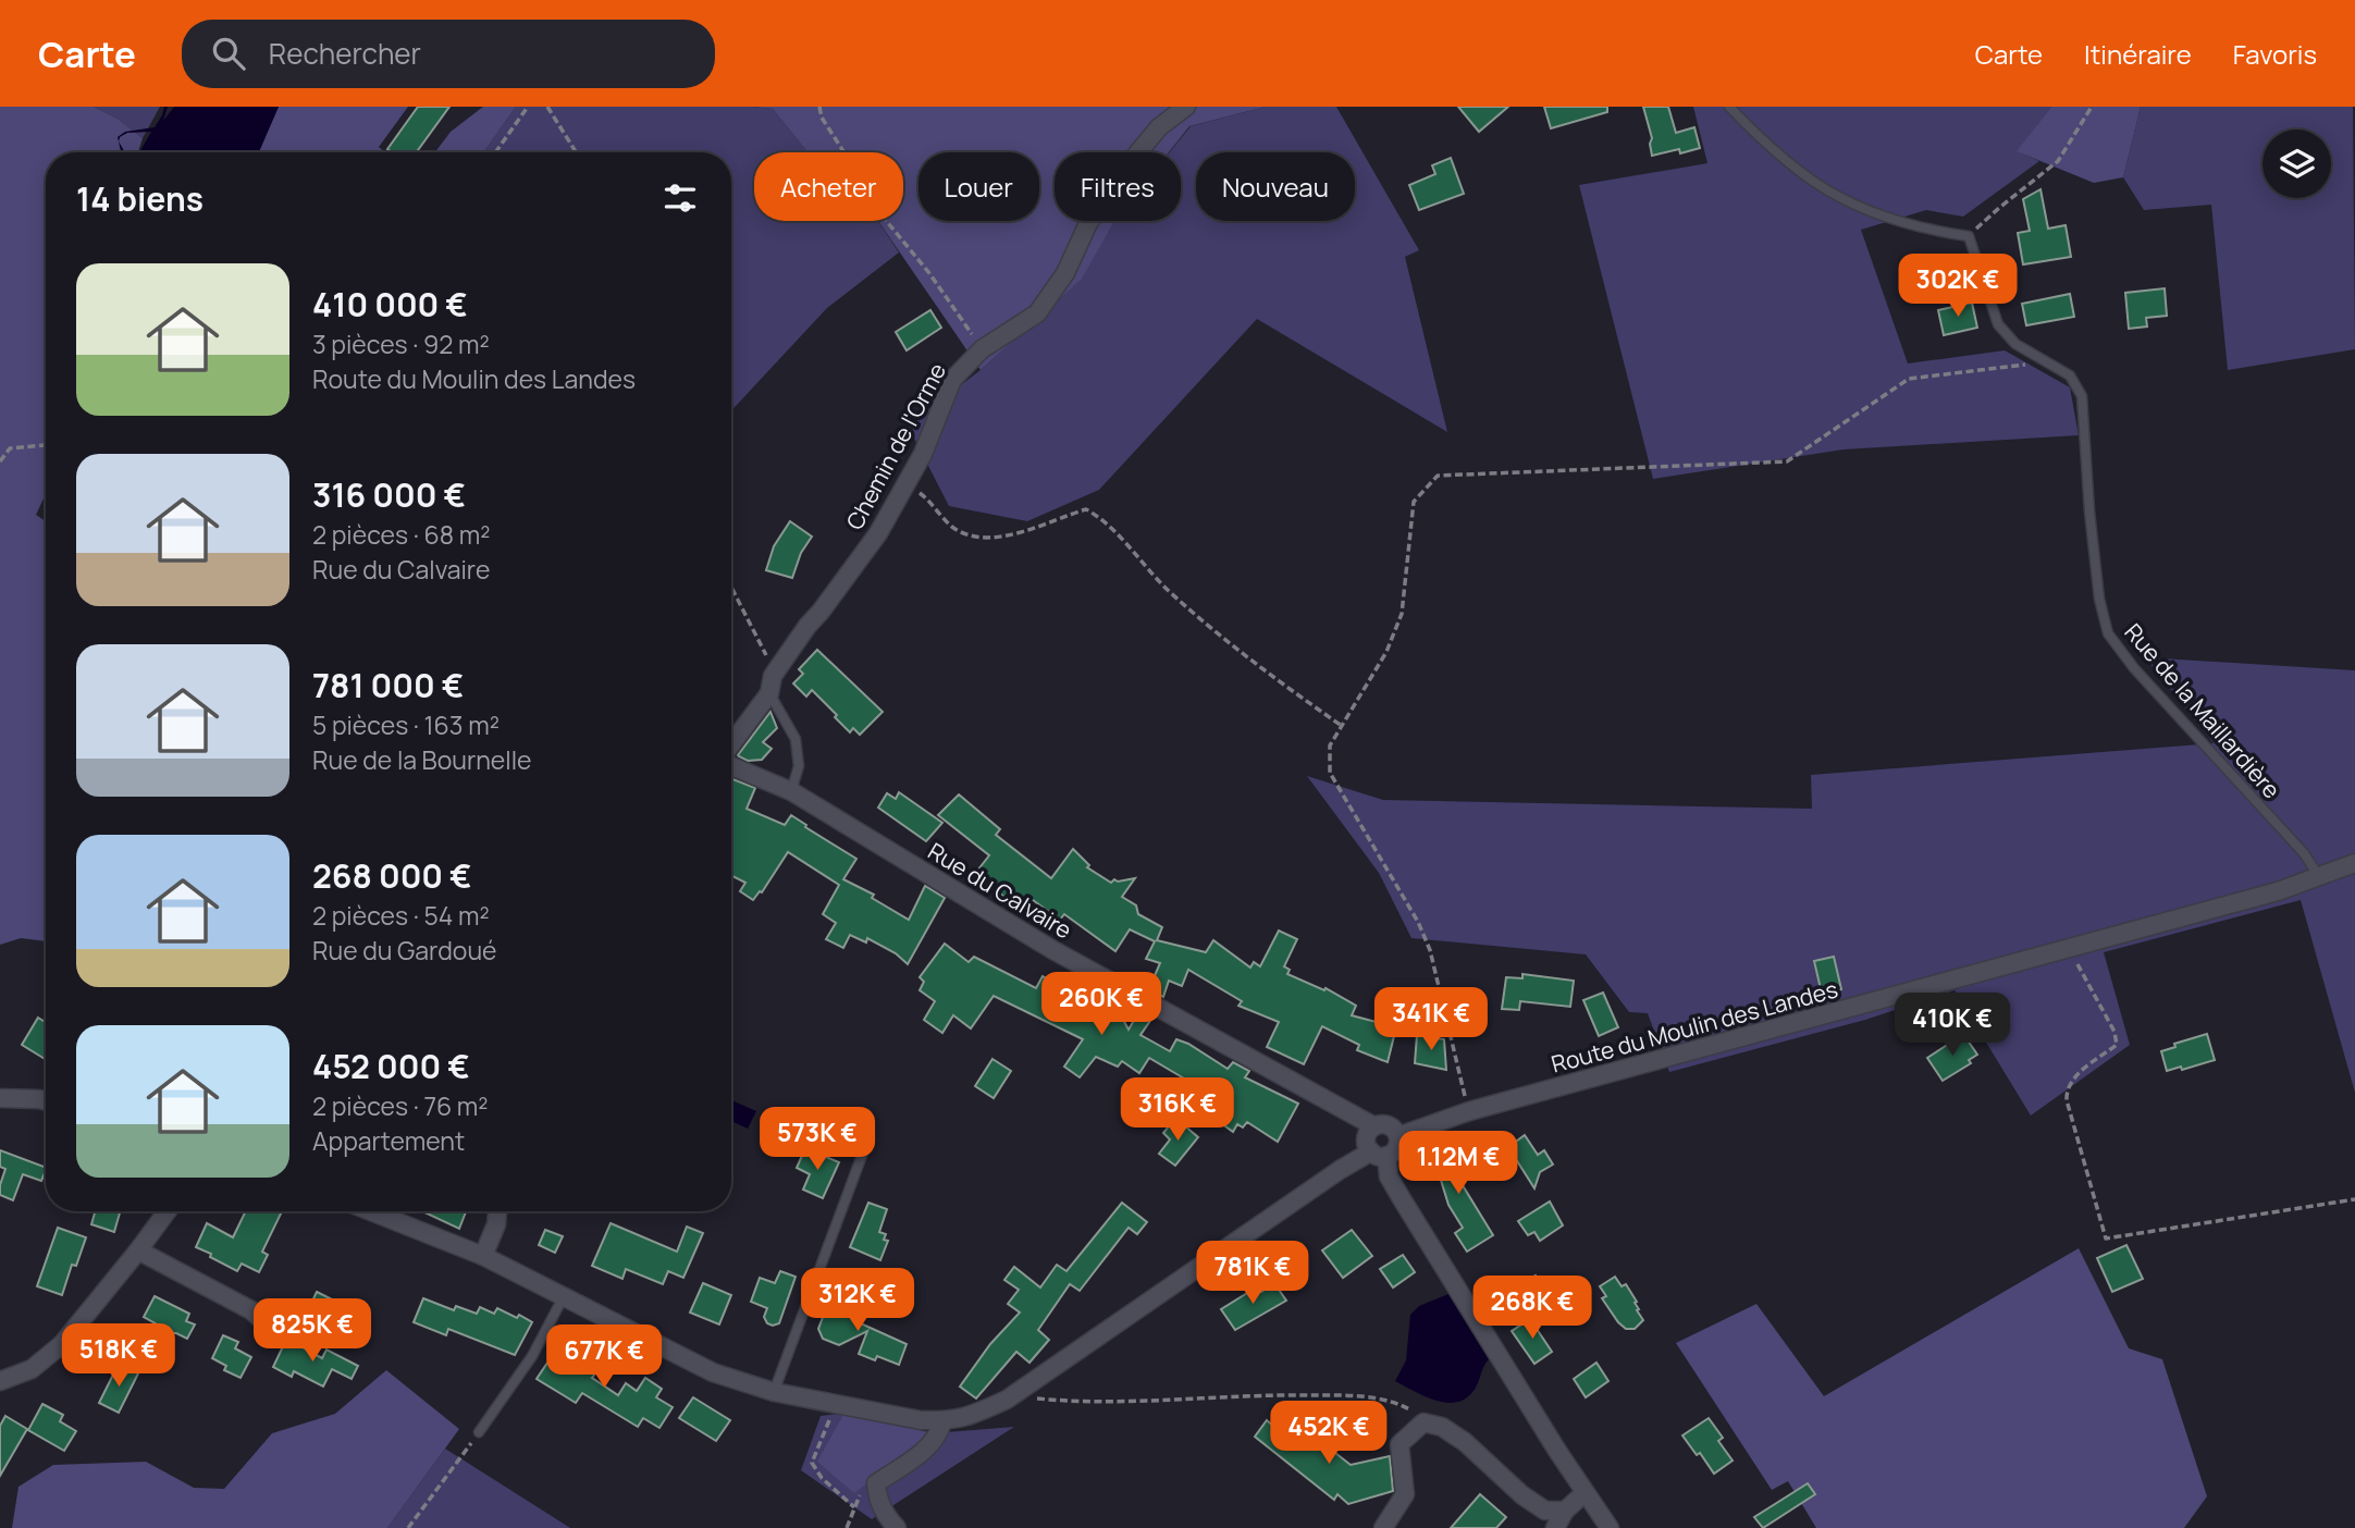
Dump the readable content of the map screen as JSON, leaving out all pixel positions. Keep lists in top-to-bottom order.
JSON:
{
  "streets": {
    "street": ["Chemin de l'Orme", "Rue du Calvaire", "Route du Moulin des Landes"],
    "lane": ["Rue de la Maillardière"]
  },
  "crossings": [
    ["Rue de la Maillardière", "Route du Moulin des Landes"],
    ["Rue du Calvaire", "Route du Moulin des Landes"]
  ],
  "page": {
    "header": "Carte",
    "search": "Rechercher",
    "nav": ["Carte", "Itinéraire", "Favoris"],
    "chip": [
      "Acheter",
      "Louer",
      "Filtres",
      "Nouveau"
    ],
    "heading": "14 biens",
    "list": [
      {
        "name": "410 000 €",
        "note": "3 pièces · 92 m² · Route du Moulin des Landes"
      },
      {
        "name": "316 000 €",
        "note": "2 pièces · 68 m² · Rue du Calvaire"
      },
      {
        "name": "781 000 €",
        "note": "5 pièces · 163 m² · Rue de la Bournelle"
      },
      {
        "name": "268 000 €",
        "note": "2 pièces · 54 m² · Rue du Gardoué"
      },
      {
        "name": "452 000 €",
        "note": "2 pièces · 76 m² · Appartement"
      }
    ],
    "price": [
      "302K €",
      "260K €",
      "341K €",
      "410K €",
      "316K €",
      "573K €",
      "1.12M €",
      "781K €",
      "312K €",
      "268K €",
      "825K €",
      "518K €",
      "677K €",
      "452K €"
    ]
  }
}
